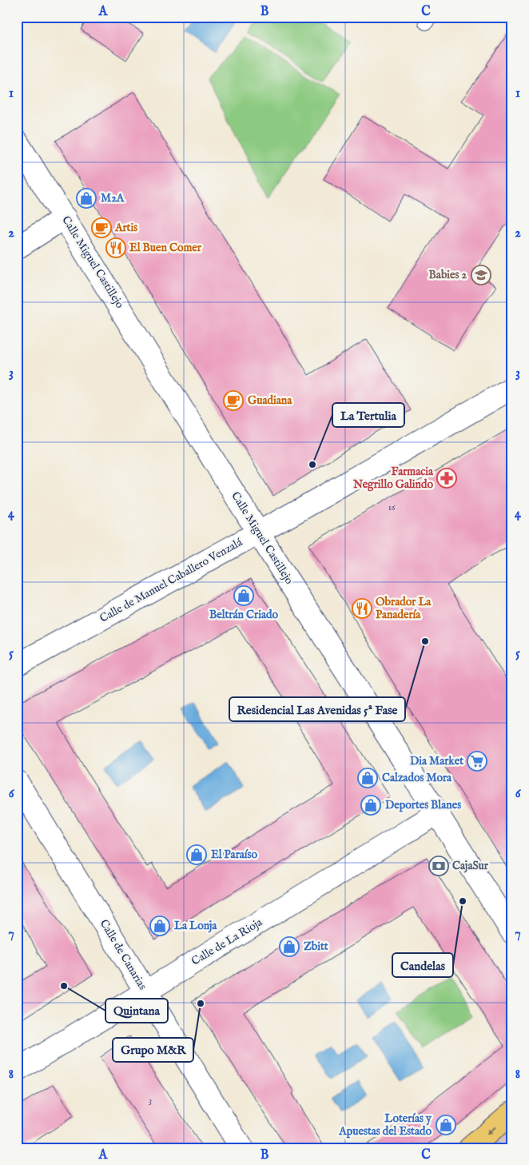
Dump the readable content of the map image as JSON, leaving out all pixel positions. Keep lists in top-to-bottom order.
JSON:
{
  "streets": {
    "street": [
      "Calle Miguel Castillejo",
      "Calle de Manuel Caballero Venzalá",
      "Calle de La Rioja",
      "Calle de Canarias"
    ]
  },
  "crossings": [
    ["Calle Miguel Castillejo", "Calle de Manuel Caballero Venzalá"],
    ["Calle Miguel Castillejo", "Calle de La Rioja"],
    ["Calle de La Rioja", "Calle de Canarias"]
  ],
  "places": {
    "shop": [
      "M2A",
      "Beltrán Criado",
      "Calzados Mora",
      "Deportes Blanes",
      "El Paraíso",
      "La Lonja",
      "Zbitt",
      "Loterías y Apuestas del Estado"
    ],
    "cafe": ["Artis", "Guadiana"],
    "restaurant": ["El Buen Comer", "Obrador La Panadería"],
    "school or university": ["Babies 2"],
    "other": [
      "La Tertulia",
      "Residencial Las Avenidas 5ª Fase",
      "Candelas",
      "Quintana",
      "Grupo M&R"
    ],
    "pharmacy": ["Farmacia Negrillo Galindo"],
    "supermarket": ["Dia Market"],
    "bank": ["CajaSur"]
  },
  "house_numbers": ["16", "3"],
  "grid": {
    "columns": ["A", "B", "C"],
    "rows": [
      "1",
      "2",
      "3",
      "4",
      "5",
      "6",
      "7",
      "8"
    ]
  }
}
